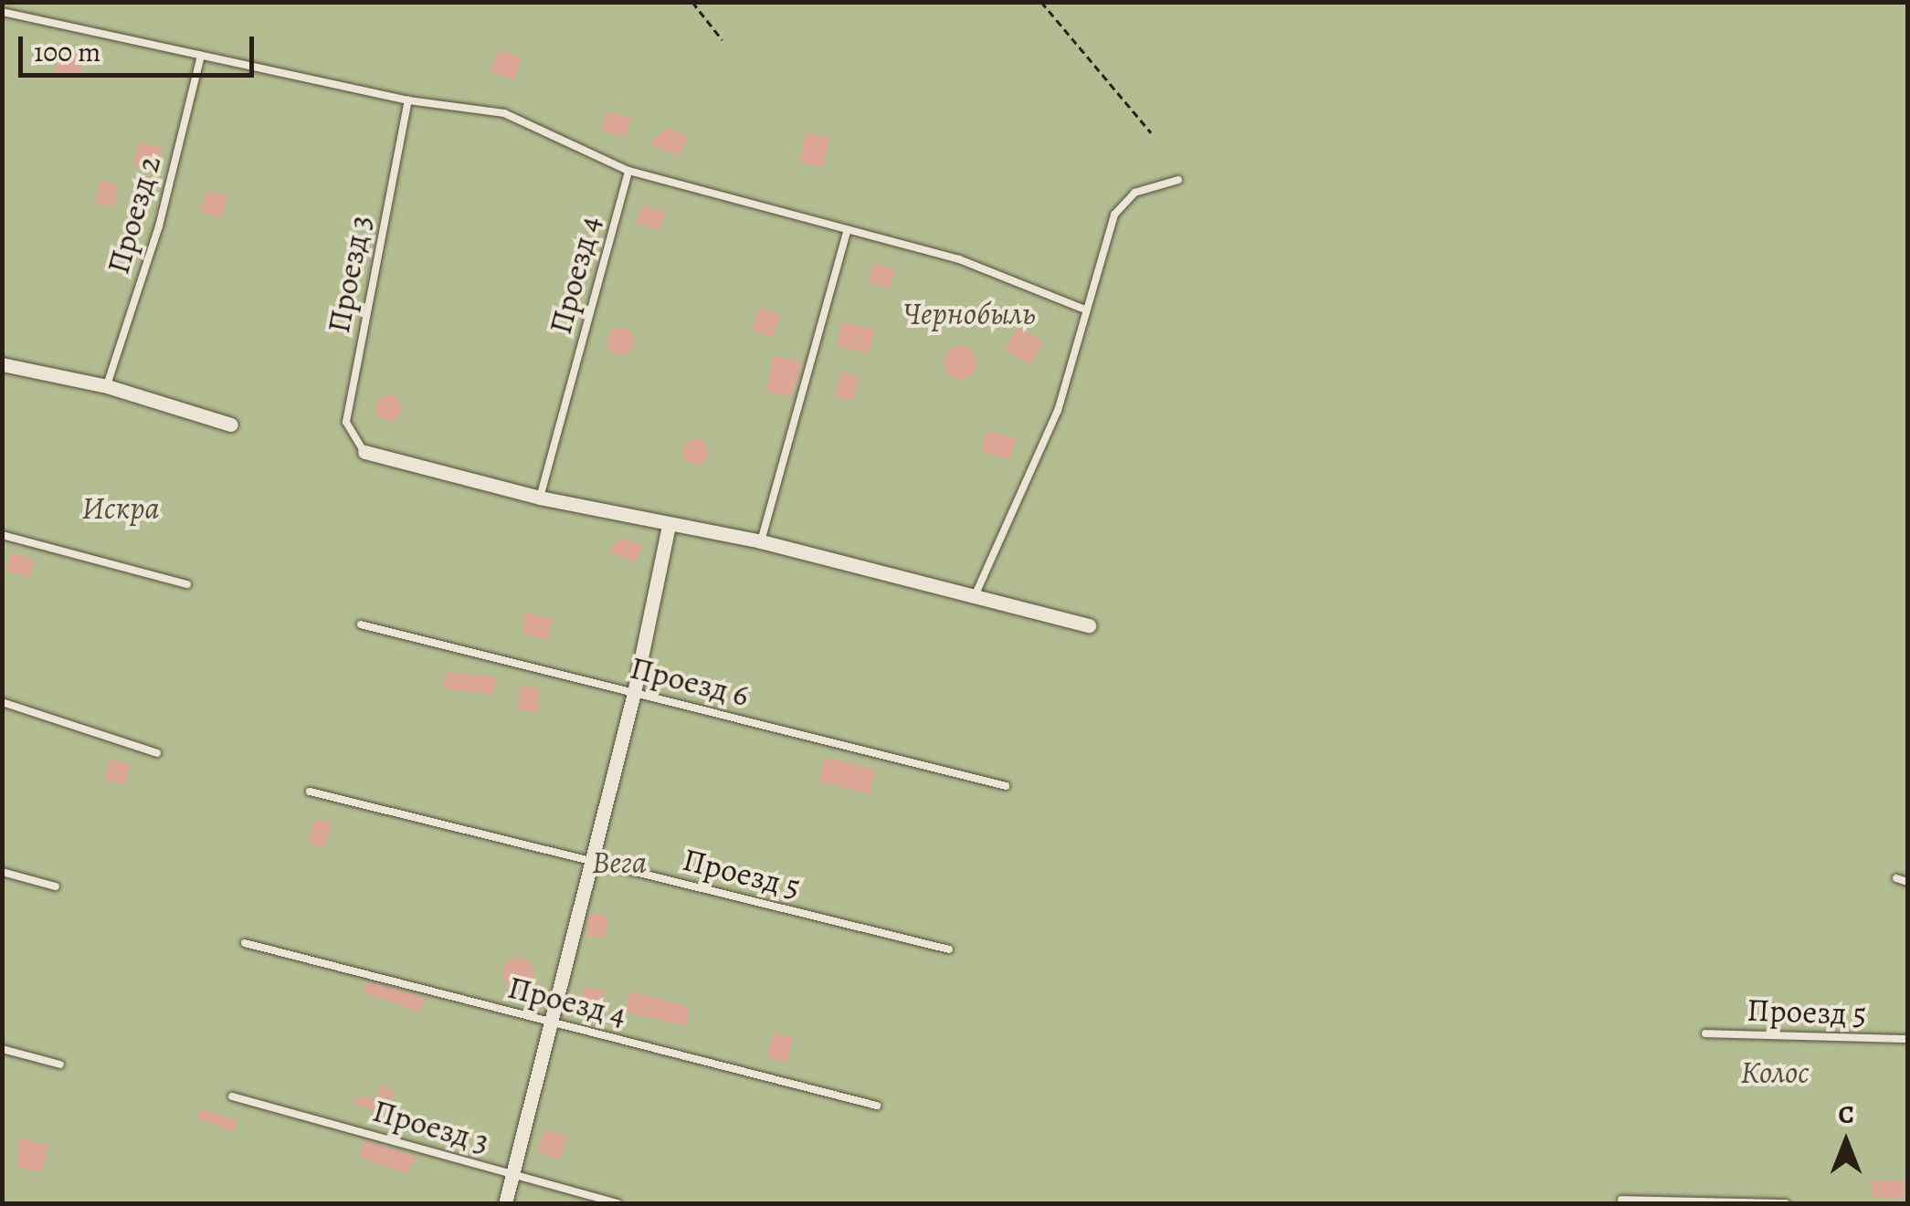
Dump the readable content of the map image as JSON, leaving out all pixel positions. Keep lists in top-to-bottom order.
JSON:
{
  "streets": {
    "lane": [
      "Проезд 2",
      "Проезд 3",
      "Проезд 4",
      "Проезд 6",
      "Проезд 5"
    ]
  },
  "parks": [
    "Чернобыль",
    "Искра",
    "Вега",
    "Колос"
  ],
  "scale_bar": "100 m",
  "north": "top"
}
